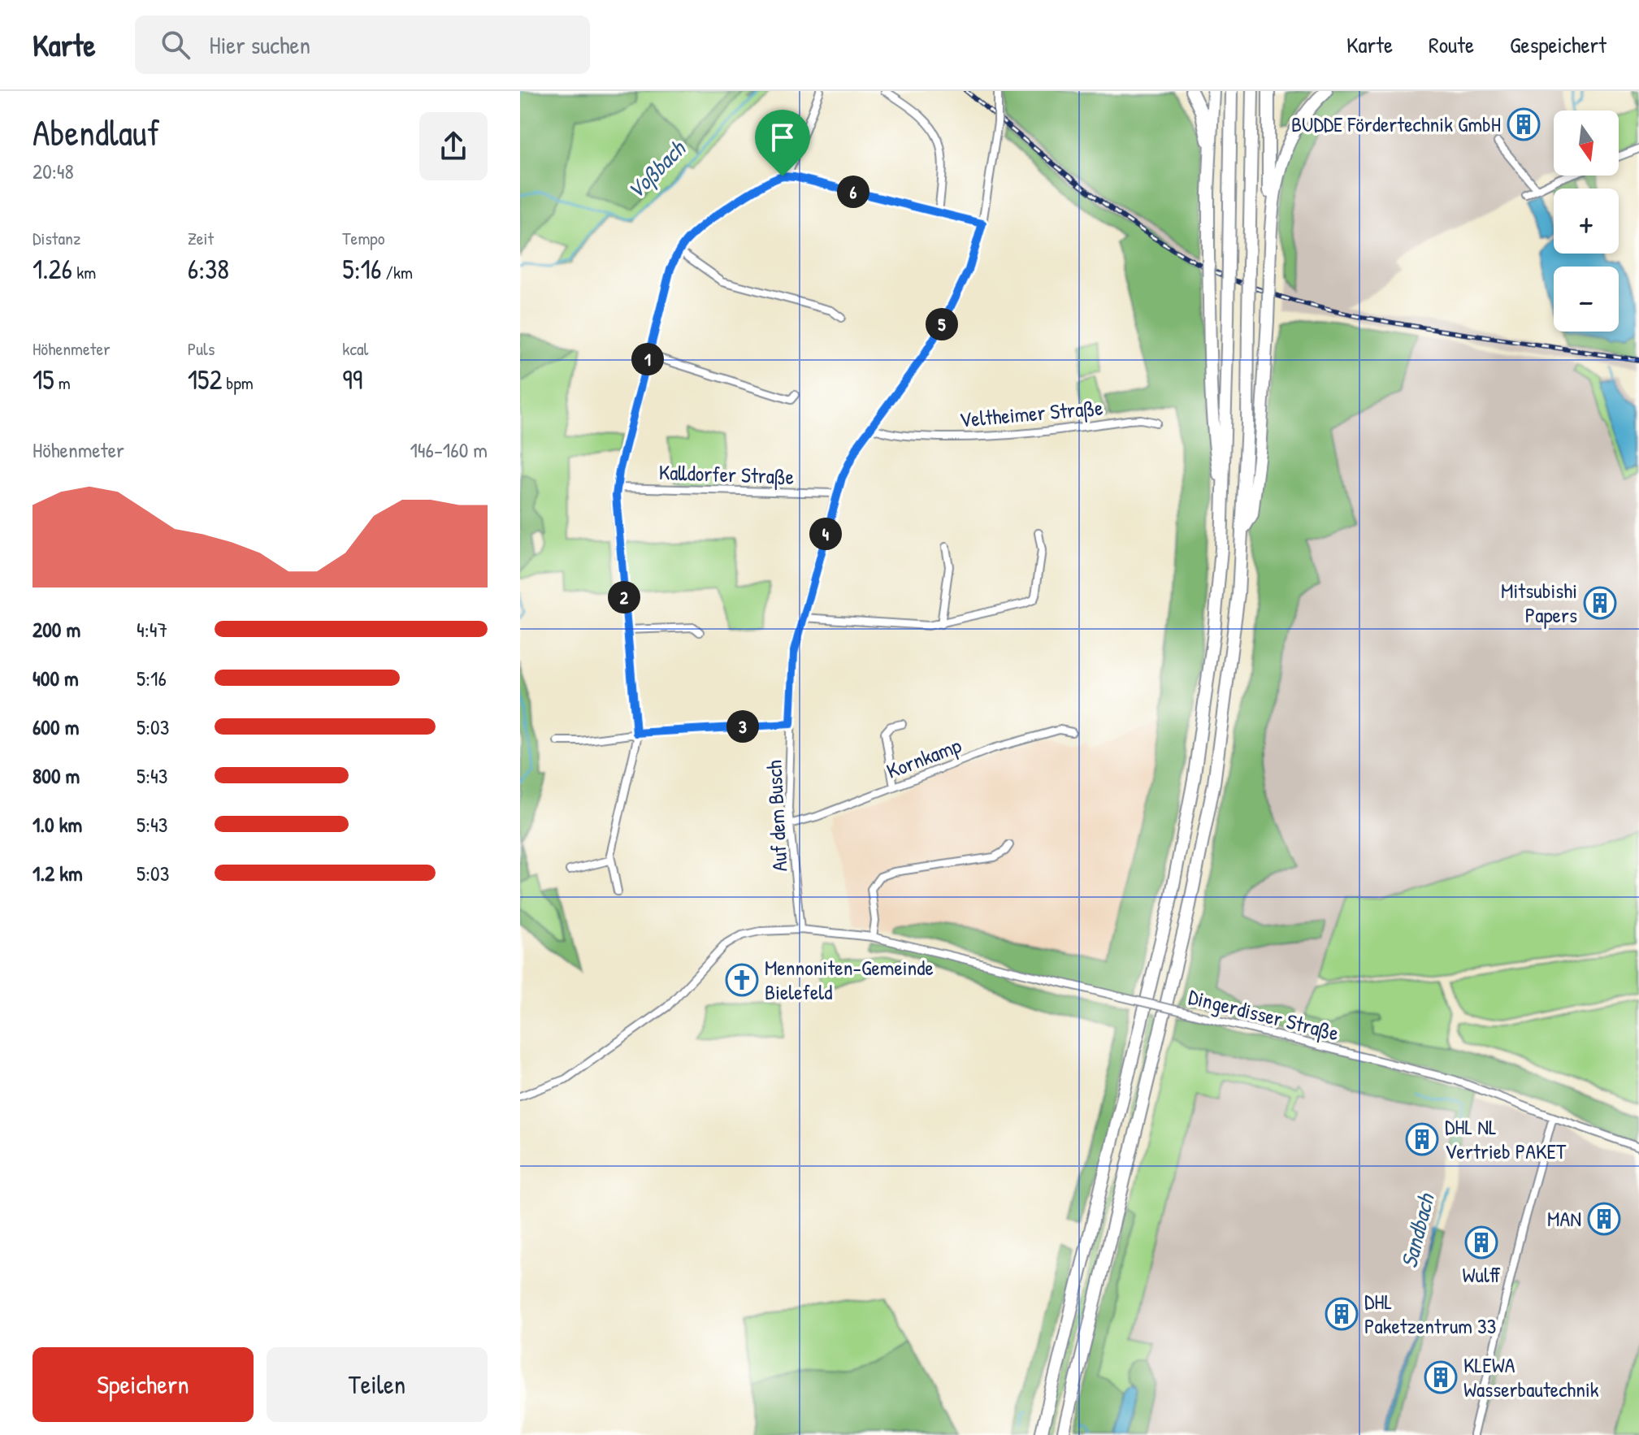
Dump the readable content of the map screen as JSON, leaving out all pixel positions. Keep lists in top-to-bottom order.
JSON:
{
  "streets": {
    "street": [
      "Veltheimer Straße",
      "Kalldorfer Straße",
      "Kornkamp",
      "Auf dem Busch",
      "Dingerdisser Straße"
    ]
  },
  "crossings": [
    ["Veltheimer Straße", "Auf dem Busch"],
    ["Kalldorfer Straße", "Auf dem Busch"],
    ["Kornkamp", "Auf dem Busch"],
    ["Auf dem Busch", "Dingerdisser Straße"]
  ],
  "water": ["Voßbach", "Sandbach"],
  "places": {
    "building": [
      "BUDDE Fördertechnik GmbH",
      "Mitsubishi Papers",
      "DHL NL Vertrieb PAKET",
      "MAN",
      "Wulff",
      "DHL Paketzentrum 33",
      "KLEWA Wasserbautechnik"
    ],
    "church": ["Mennoniten-Gemeinde Bielefeld"]
  },
  "north": "bottom",
  "page": {
    "header": "Karte",
    "search": "Hier suchen",
    "nav": ["Karte", "Route", "Gespeichert"],
    "heading": ["Abendlauf", "20:48"],
    "map_buttons": ["+", "−"],
    "pins": [
      "6",
      "5",
      "1",
      "4",
      "2",
      "3"
    ],
    "stats": [
      ["Distanz", "1.26 km"],
      ["Zeit", "6:38"],
      ["Tempo", "5:16 /km"],
      ["Höhenmeter", "15 m"],
      ["Puls", "152 bpm"],
      ["kcal", "99"]
    ],
    "chart": ["Höhenmeter", "146–160 m"],
    "list": [
      {
        "name": "200 m",
        "note": "4:47"
      },
      {
        "name": "400 m",
        "note": "5:16"
      },
      {
        "name": "600 m",
        "note": "5:03"
      },
      {
        "name": "800 m",
        "note": "5:43"
      },
      {
        "name": "1.0 km",
        "note": "5:43"
      },
      {
        "name": "1.2 km",
        "note": "5:03"
      }
    ],
    "buttons": ["Speichern", "Teilen"]
  }
}
